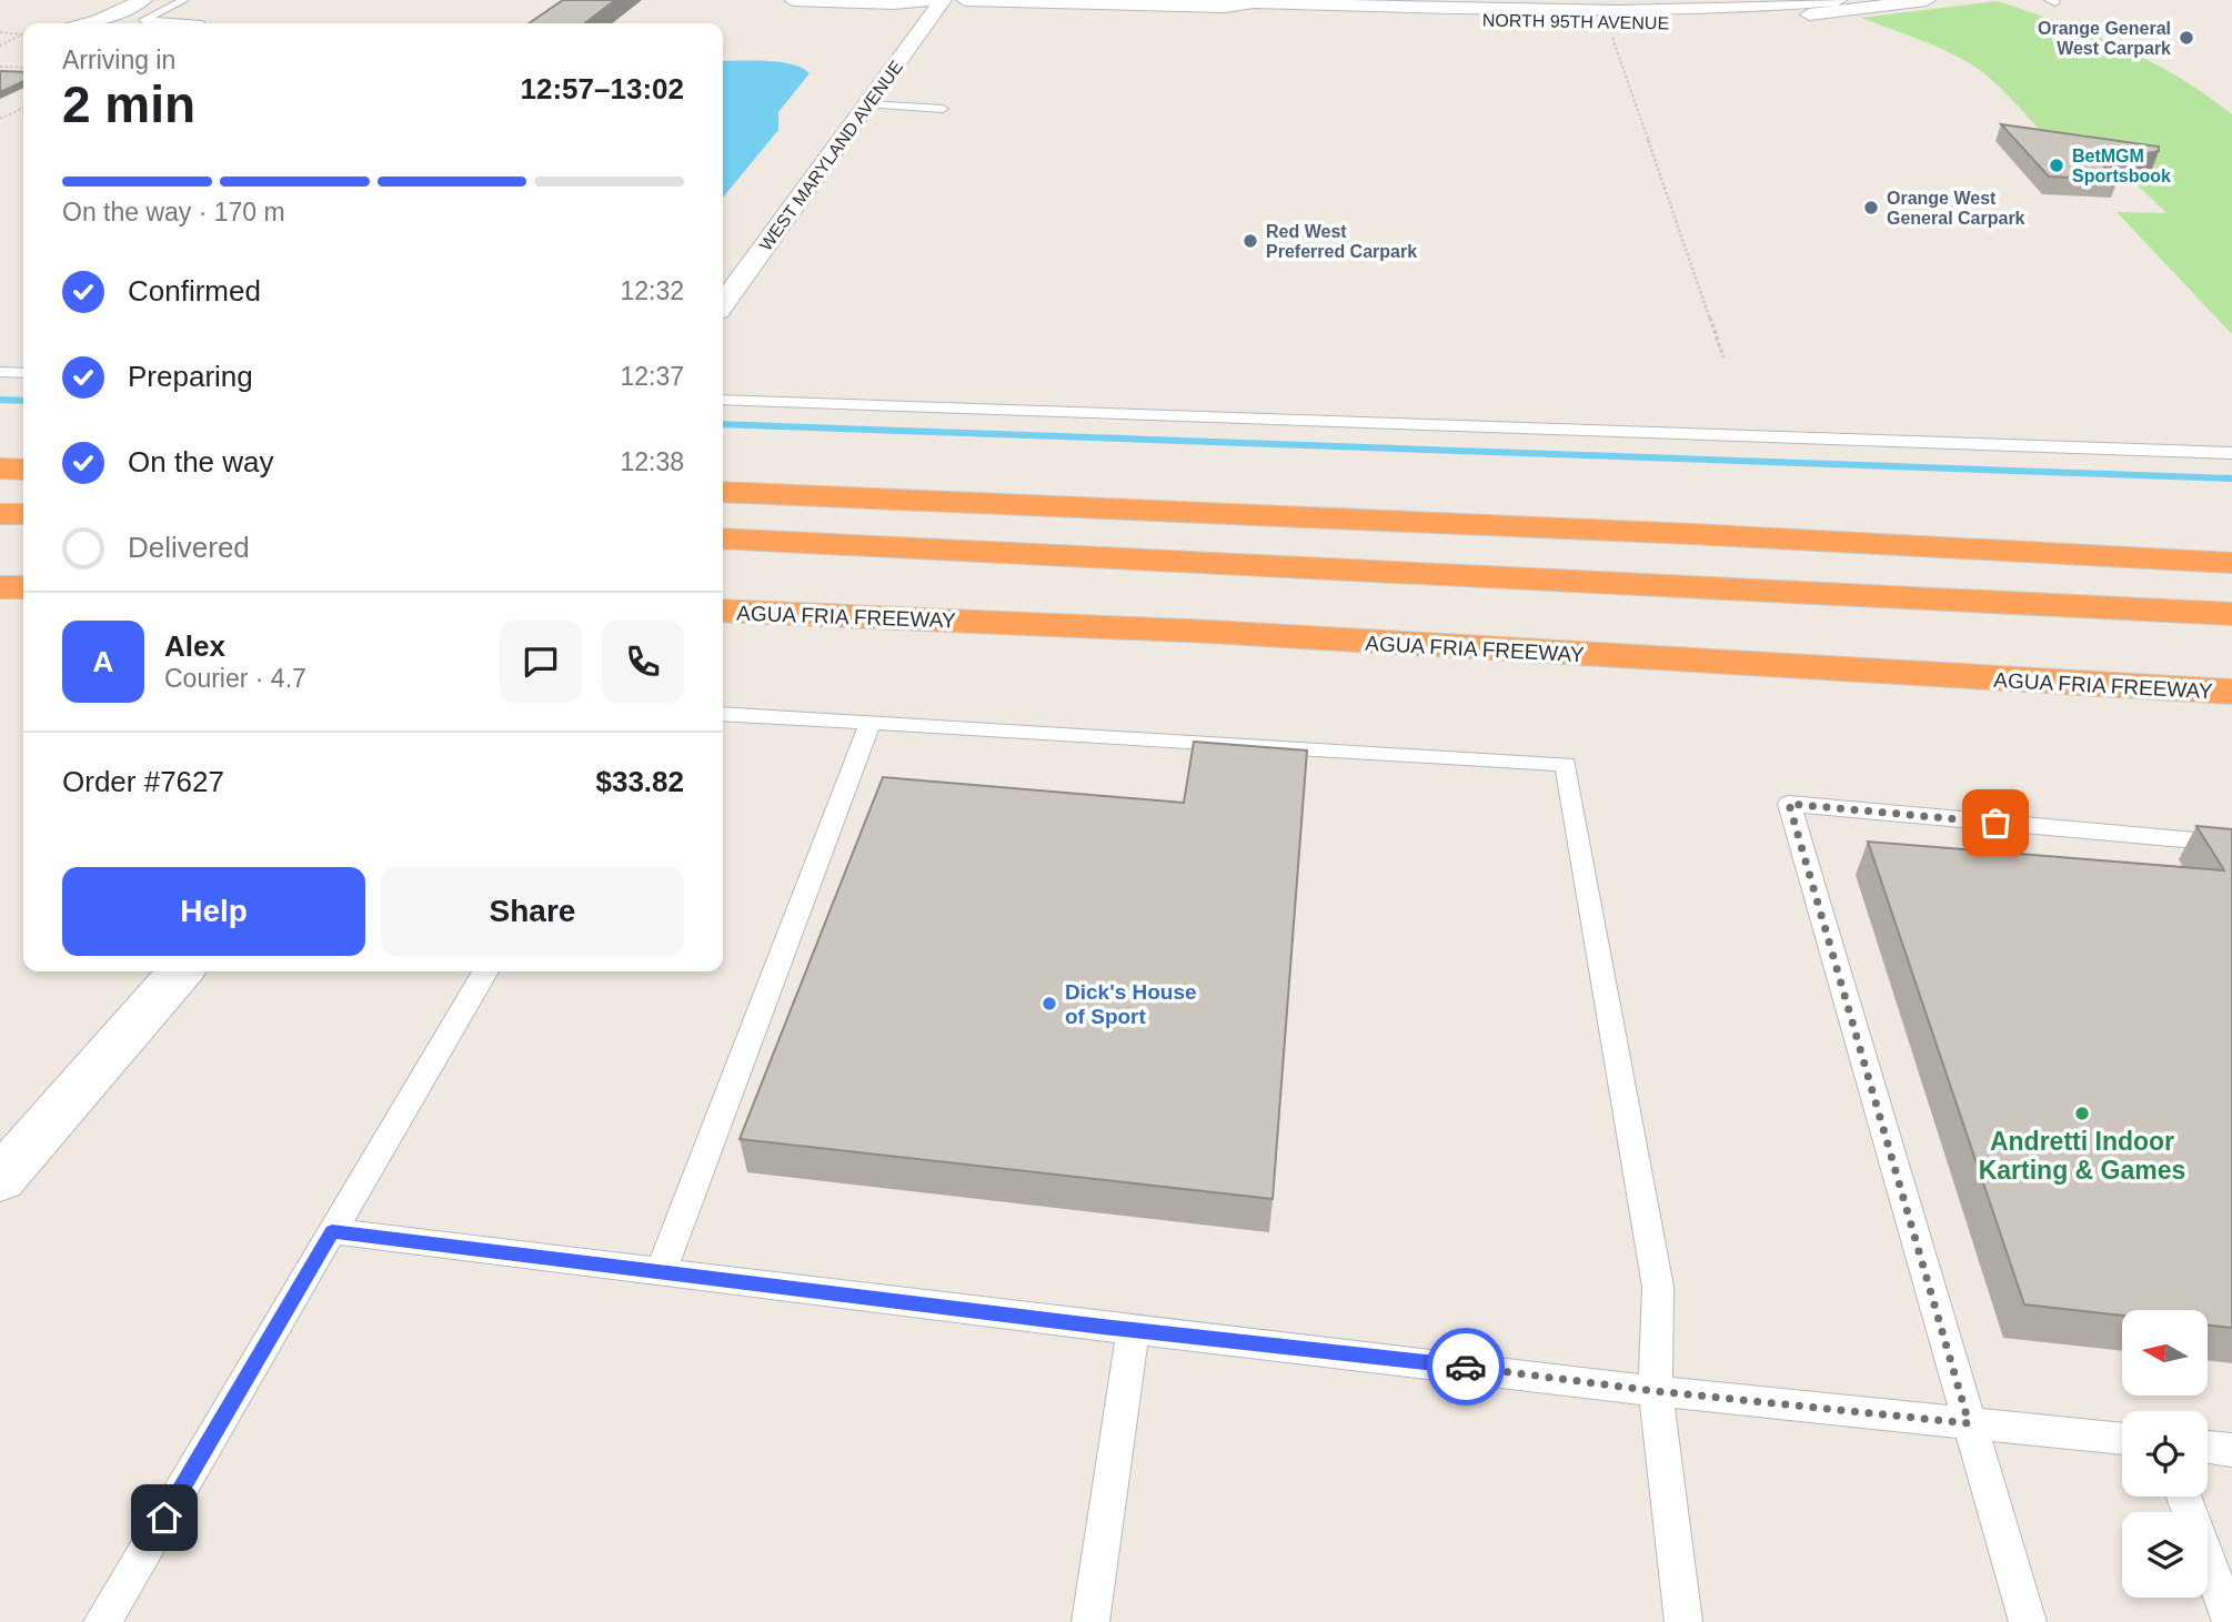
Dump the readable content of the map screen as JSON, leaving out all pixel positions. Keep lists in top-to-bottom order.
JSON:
{
  "streets": {
    "highway": ["AGUA FRIA FREEWAY"],
    "street": ["NORTH 95TH AVENUE", "WEST MARYLAND AVENUE"]
  },
  "places": [
    "Orange General West Carpark",
    "BetMGM Sportsbook",
    "Orange West General Carpark",
    "Red West Preferred Carpark",
    "Dick's House of Sport",
    "Andretti Indoor Karting & Games"
  ],
  "north": "left",
  "page": {
    "heading": ["2 min", "Arriving in", "12:57–13:02"],
    "panel": [
      "Alex",
      "Courier · 4.7",
      "Order #7627",
      "$33.82"
    ],
    "bar": "On the way · 170 m",
    "list": [
      ["Confirmed", "12:32"],
      ["Preparing", "12:37"],
      ["On the way", "12:38"],
      "Delivered"
    ],
    "round": "A",
    "buttons": ["Help", "Share"]
  }
}
